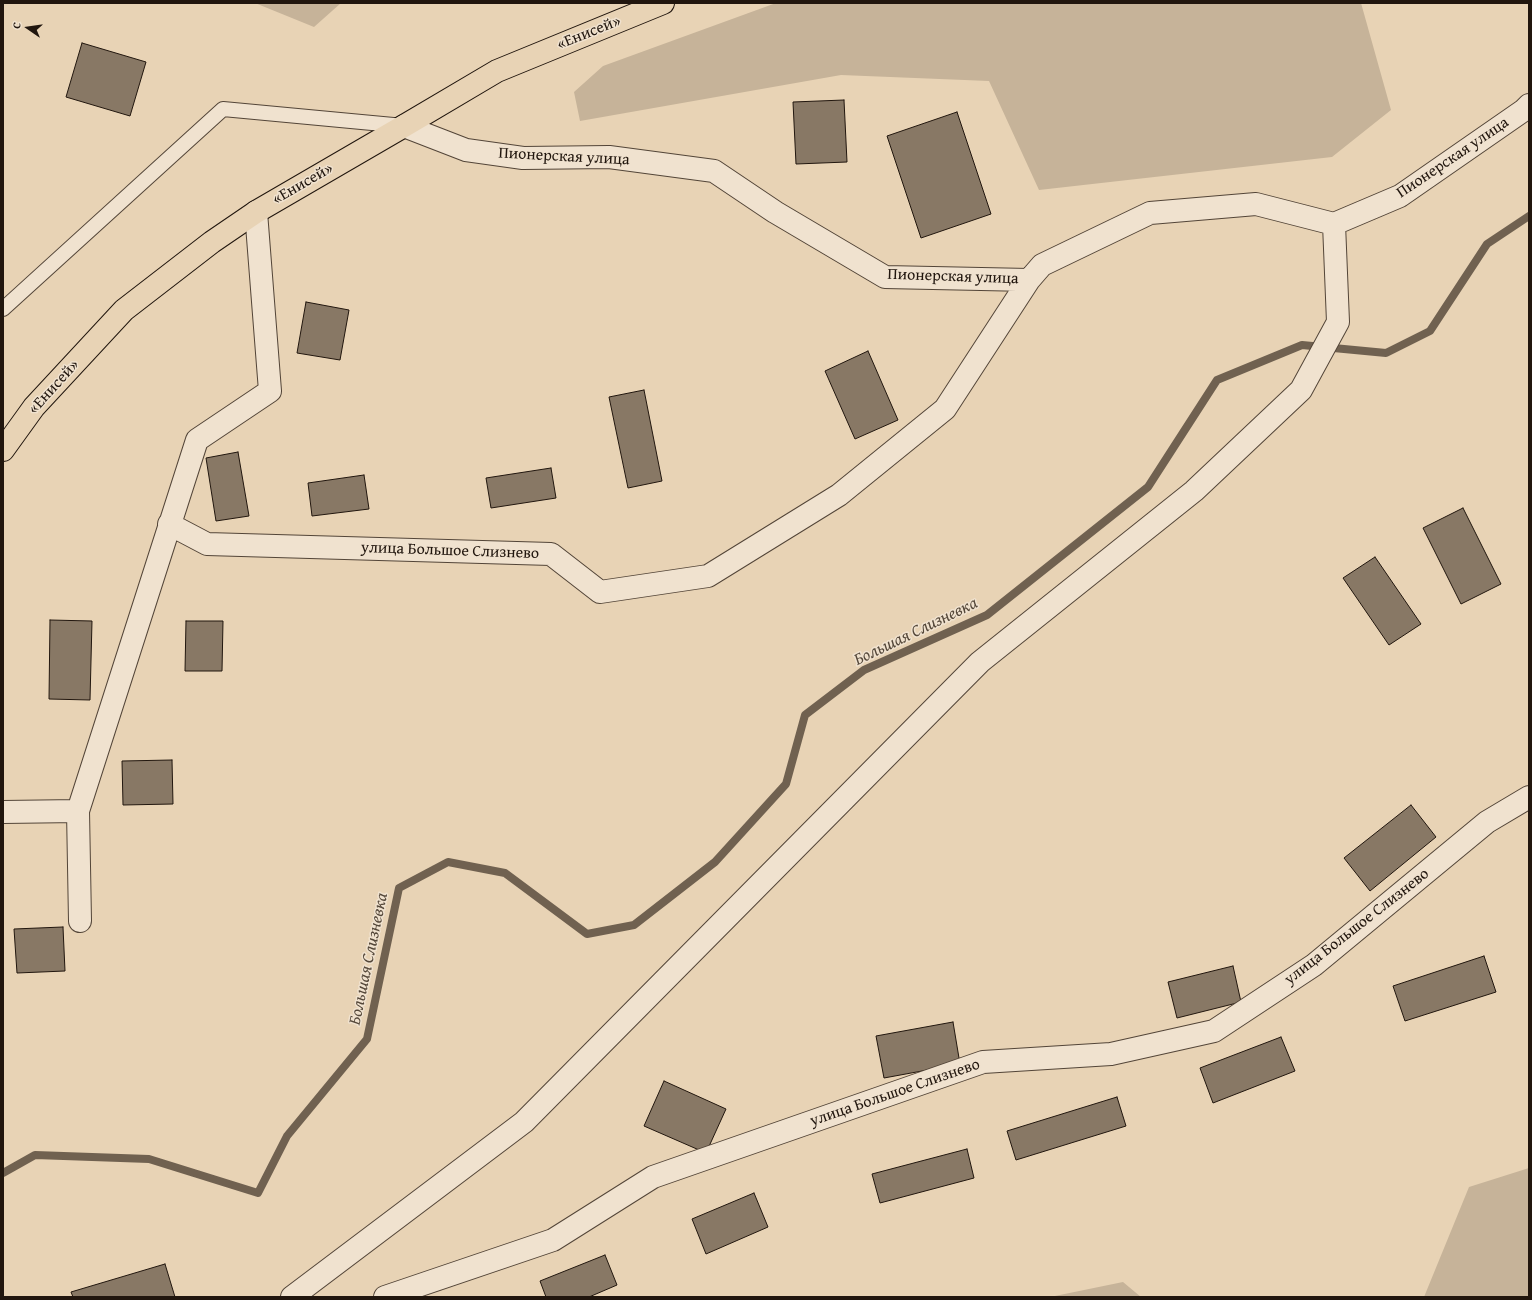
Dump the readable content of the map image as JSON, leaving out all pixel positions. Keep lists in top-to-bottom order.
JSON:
{
  "streets": {
    "highway": ["«Енисей»"],
    "street": ["Пионерская улица", "улица Большое Слизнево"]
  },
  "crossings": [
    ["«Енисей»", "Пионерская улица"],
    ["Пионерская улица", "улица Большое Слизнево"]
  ],
  "water": ["Большая Слизневка"],
  "north": "left"
}
